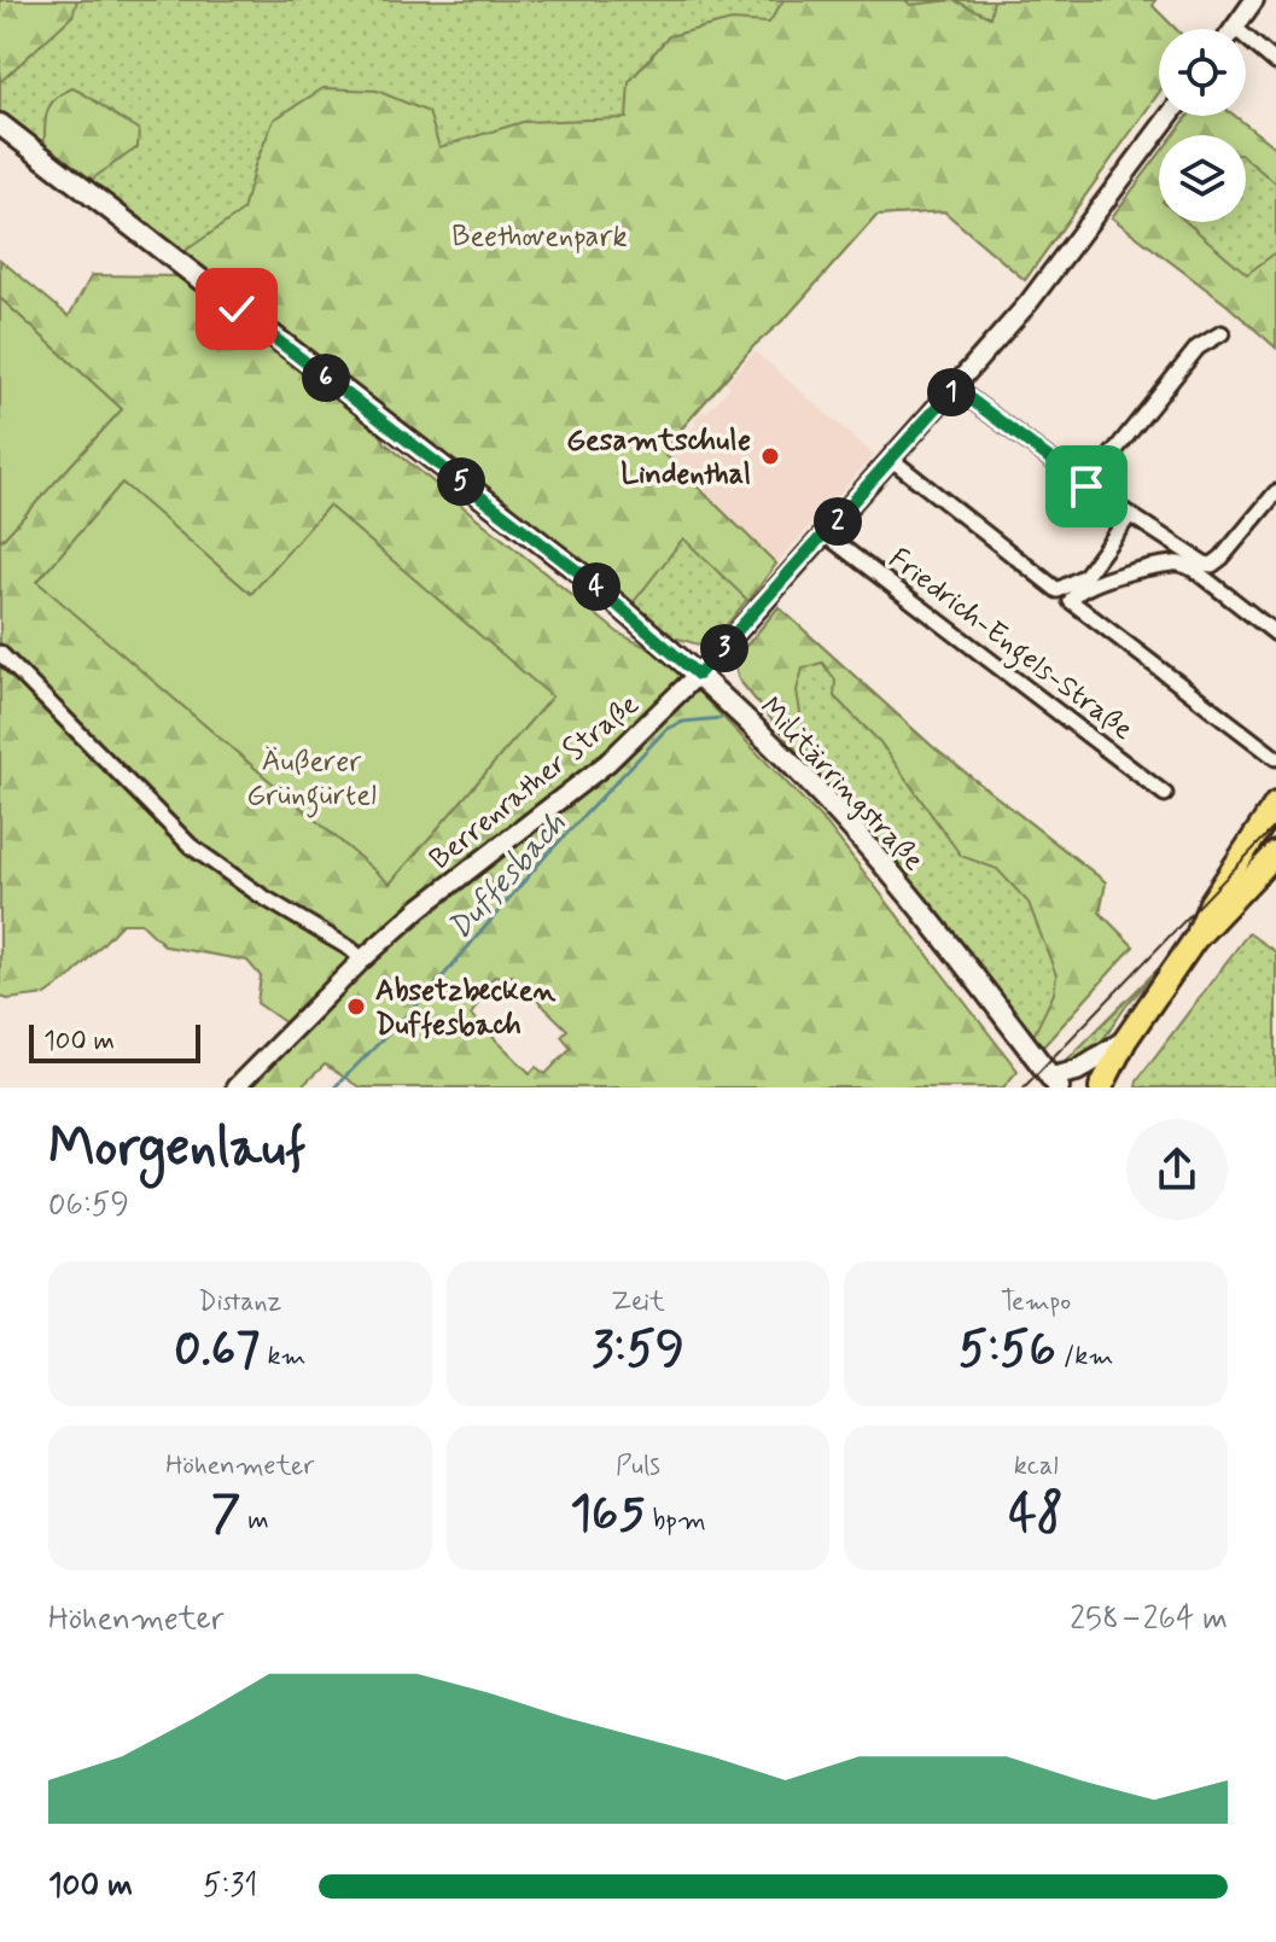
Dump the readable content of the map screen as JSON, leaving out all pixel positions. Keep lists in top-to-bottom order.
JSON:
{
  "streets": {
    "main road": ["Militärringstraße"],
    "street": ["Friedrich-Engels-Straße", "Berrenrather Straße"]
  },
  "crossings": [
    ["Friedrich-Engels-Straße", "Berrenrather Straße"],
    ["Berrenrather Straße", "Militärringstraße"]
  ],
  "water": ["Duffesbach"],
  "parks": ["Beethovenpark", "Äußerer Grüngürtel"],
  "places": ["Gesamtschule Lindenthal", "Absetzbecken Duffesbach"],
  "scale_bar": "100 m",
  "page": {
    "pins": [
      "6",
      "1",
      "5",
      "2",
      "4",
      "3"
    ],
    "scale": "100 m",
    "heading": ["Morgenlauf", "06:59"],
    "stats": [
      ["Distanz", "0.67 km"],
      ["Zeit", "3:59"],
      ["Tempo", "5:56 /km"],
      ["Höhenmeter", "7 m"],
      ["Puls", "165 bpm"],
      ["kcal", "48"]
    ],
    "chart": ["Höhenmeter", "258–264 m"],
    "list": [
      {
        "name": "100 m",
        "note": "5:31"
      }
    ]
  }
}
